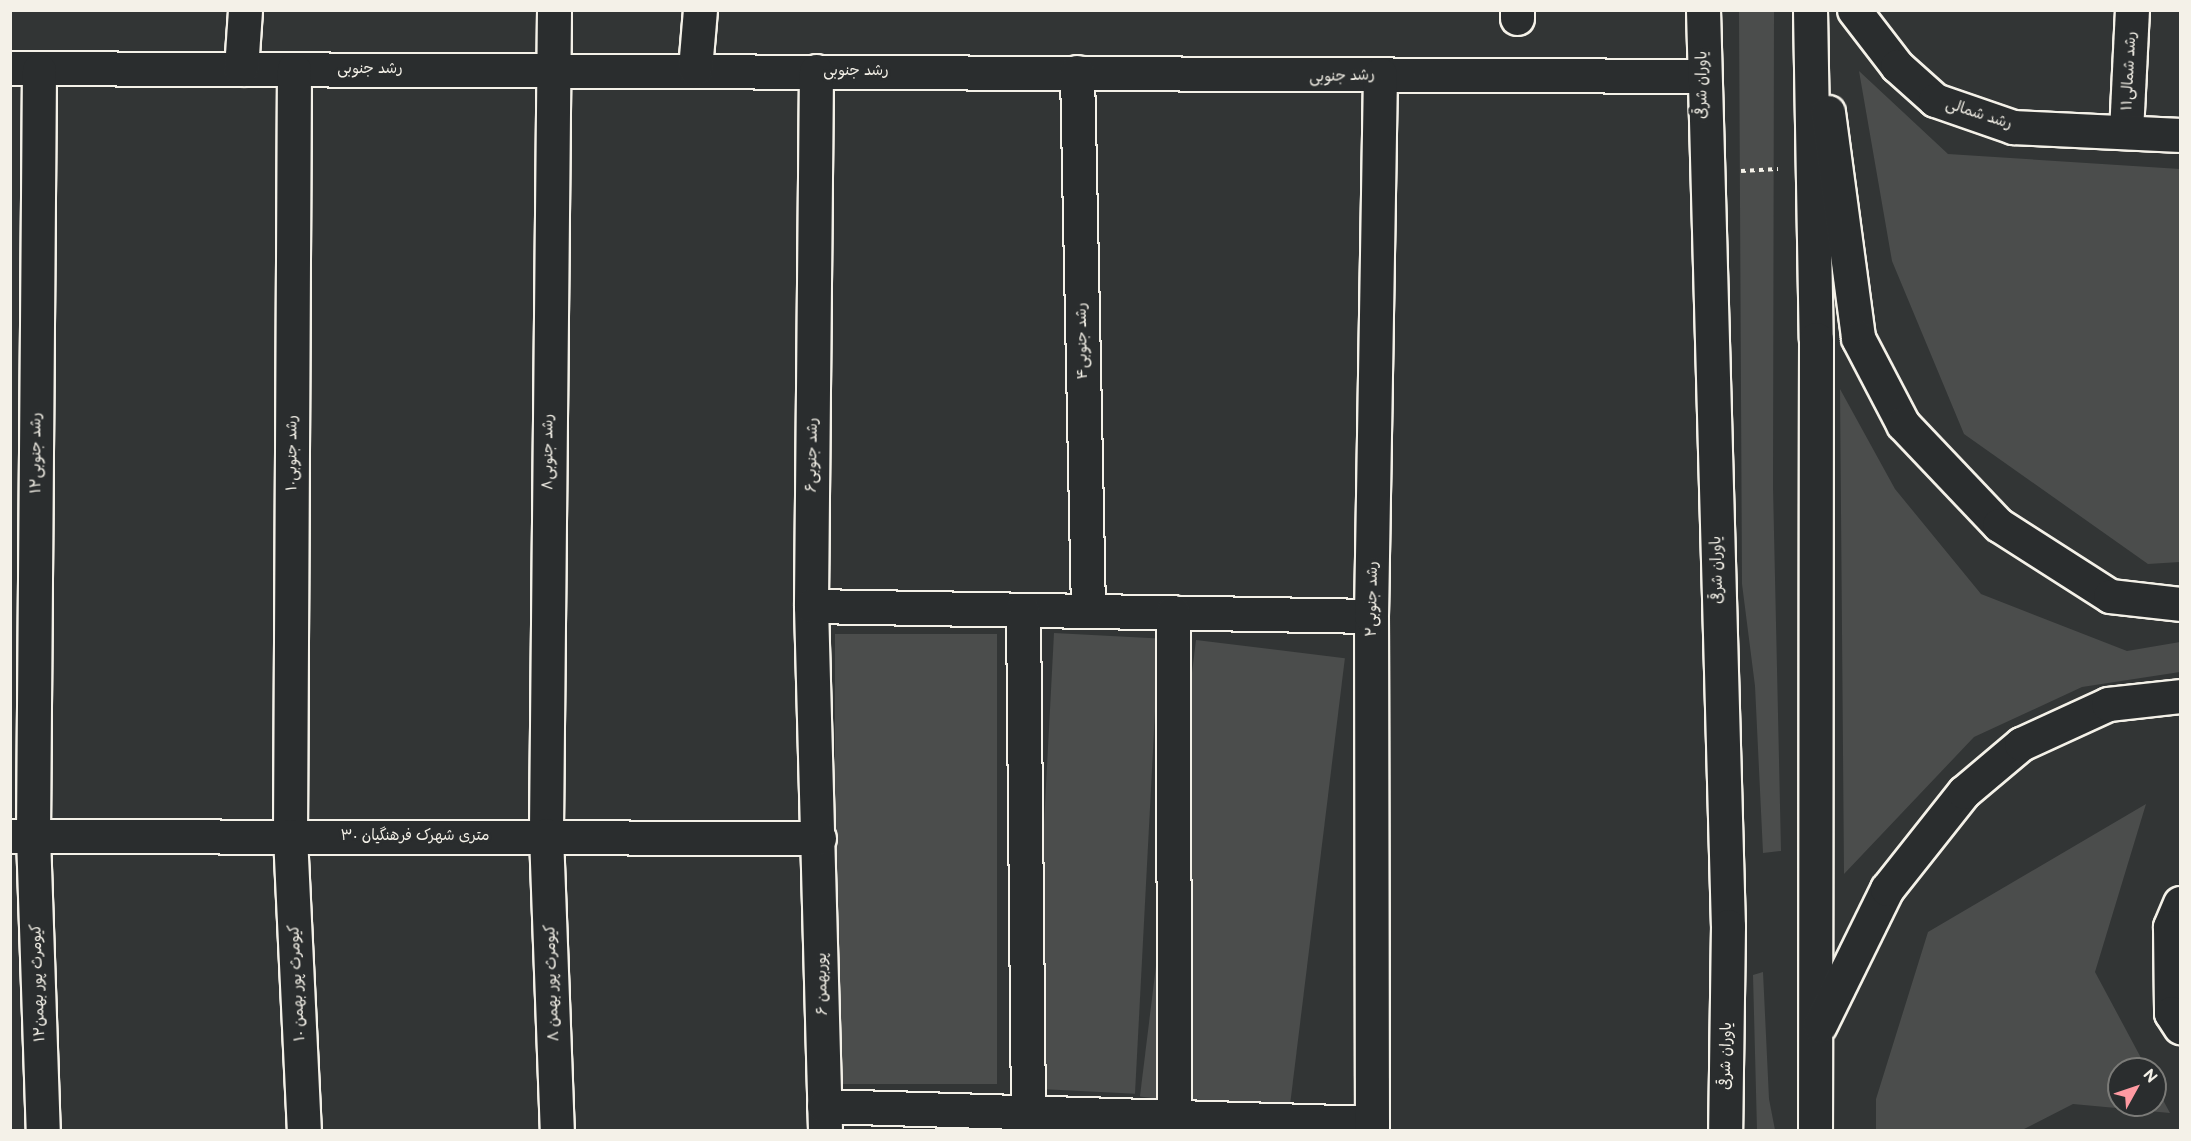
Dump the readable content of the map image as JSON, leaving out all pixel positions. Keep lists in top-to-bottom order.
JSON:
{
  "streets": {
    "main road": [
      "رشد جنوبی",
      "رشد شمالی۱۱",
      "یاوران شرقی",
      "رشد شمالی",
      "رشد جنوبی۴",
      "رشد جنوبی۸",
      "رشد جنوبی۱۲",
      "رشد جنوبی۱۰",
      "رشد جنوبی۶",
      "رشد جنوبی۲",
      "۳۰ متری شهرک فرهنگیان",
      "کیومرث پور بهمن۱۲",
      "کیومرث پور بهمن ۱۰",
      "کیومرث پور بهمن ۸",
      "پوربهمن ۶"
    ]
  },
  "crossings": [
    ["رشد جنوبی", "یاوران شرقی"],
    ["رشد جنوبی", "رشد جنوبی۴"],
    ["رشد جنوبی", "رشد جنوبی۸"],
    ["رشد جنوبی", "رشد جنوبی۱۲"],
    ["رشد جنوبی", "رشد جنوبی۱۰"],
    ["رشد جنوبی", "رشد جنوبی۶"],
    ["رشد جنوبی", "رشد جنوبی۲"],
    ["رشد شمالی۱۱", "رشد شمالی"],
    ["رشد جنوبی۸", "۳۰ متری شهرک فرهنگیان"],
    ["رشد جنوبی۸", "کیومرث پور بهمن ۸"],
    ["رشد جنوبی۱۲", "۳۰ متری شهرک فرهنگیان"],
    ["رشد جنوبی۱۲", "کیومرث پور بهمن۱۲"],
    ["رشد جنوبی۱۰", "۳۰ متری شهرک فرهنگیان"],
    ["رشد جنوبی۱۰", "کیومرث پور بهمن ۱۰"],
    ["رشد جنوبی۶", "۳۰ متری شهرک فرهنگیان"],
    ["رشد جنوبی۶", "پوربهمن ۶"],
    ["۳۰ متری شهرک فرهنگیان", "کیومرث پور بهمن۱۲"],
    ["۳۰ متری شهرک فرهنگیان", "کیومرث پور بهمن ۱۰"],
    ["۳۰ متری شهرک فرهنگیان", "کیومرث پور بهمن ۸"],
    ["۳۰ متری شهرک فرهنگیان", "پوربهمن ۶"]
  ],
  "north": "top right"
}
